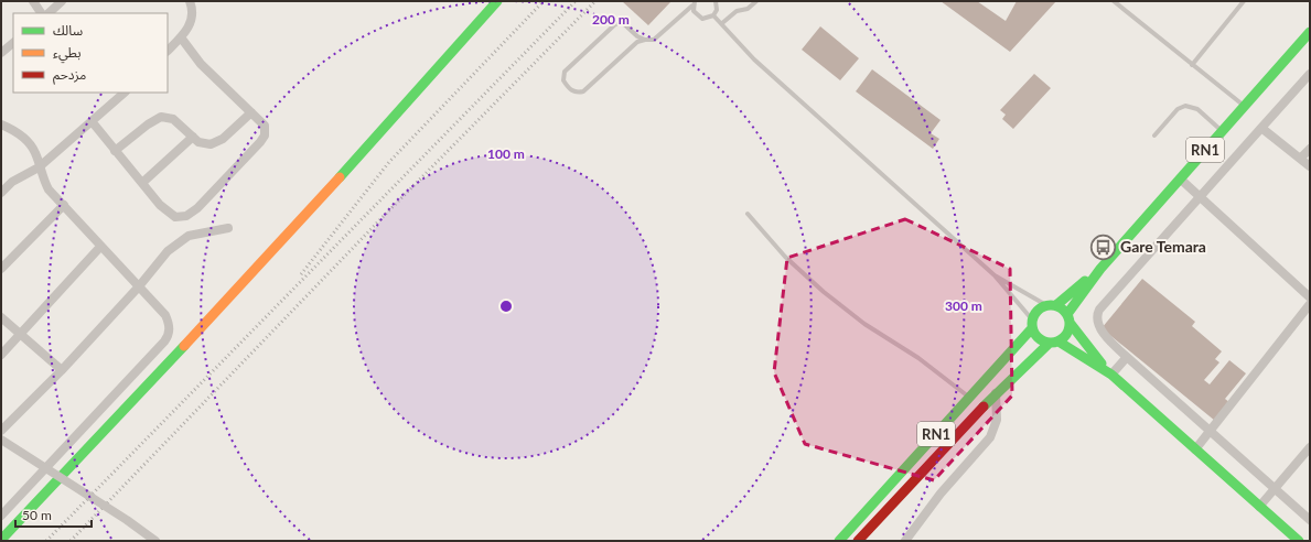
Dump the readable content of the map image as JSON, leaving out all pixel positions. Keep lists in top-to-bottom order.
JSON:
{
  "streets": {
    "main road": ["RN1"]
  },
  "places": {
    "bus stop": ["Gare Temara"]
  },
  "legend": ["سالك", "بطيء", "مزدحم"],
  "scale_bar": "50 m",
  "rings": ["200 m", "100 m", "300 m"]
}
